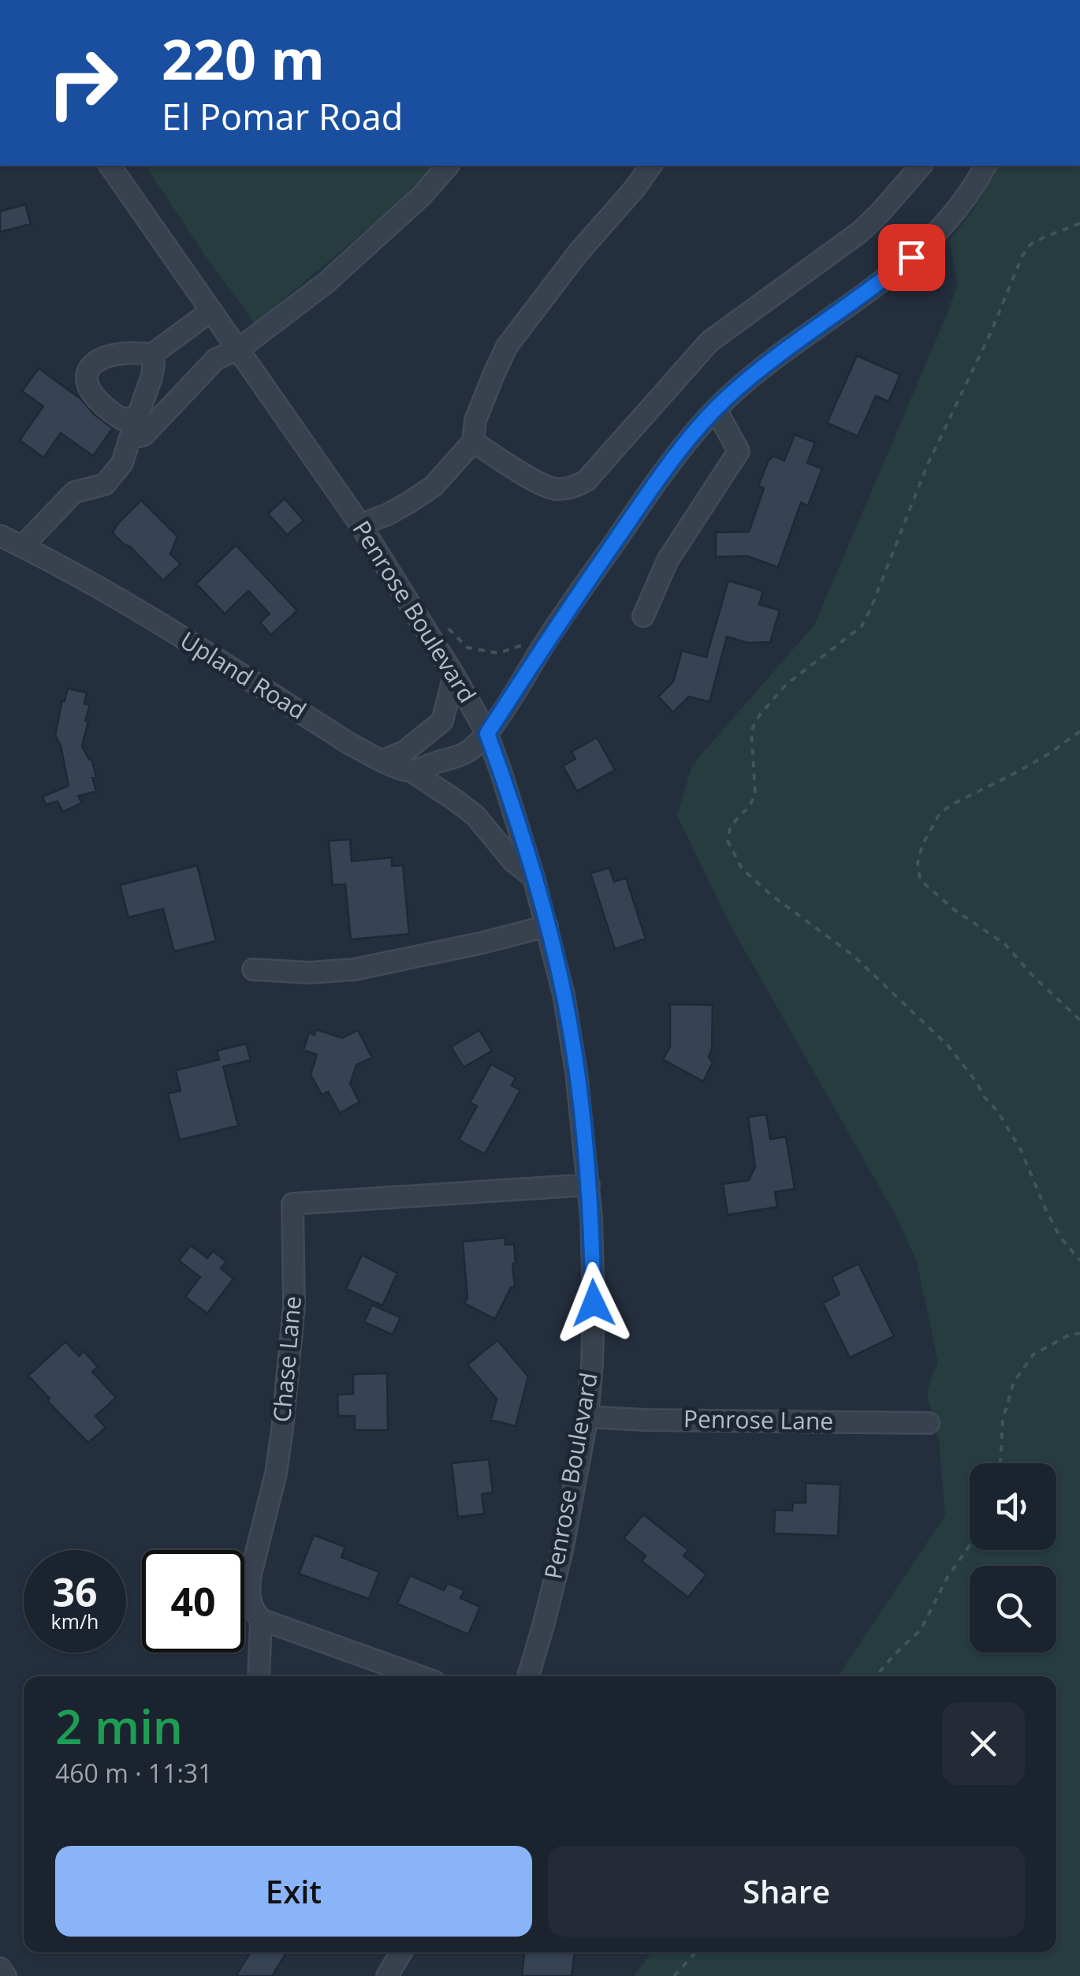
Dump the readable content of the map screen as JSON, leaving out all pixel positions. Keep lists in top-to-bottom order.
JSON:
{
  "streets": {
    "street": [
      "Penrose Boulevard",
      "Upland Road",
      "Chase Lane",
      "Penrose Lane"
    ]
  },
  "crossings": [
    ["Penrose Boulevard", "Upland Road"],
    ["Penrose Boulevard", "Chase Lane"],
    ["Penrose Boulevard", "Penrose Lane"]
  ],
  "page": {
    "turn": ["220 m", "El Pomar Road"],
    "speed": "36 km/h",
    "limit": "40",
    "heading": ["2 min", "460 m · 11:31"],
    "buttons": ["Exit", "Share"]
  }
}
